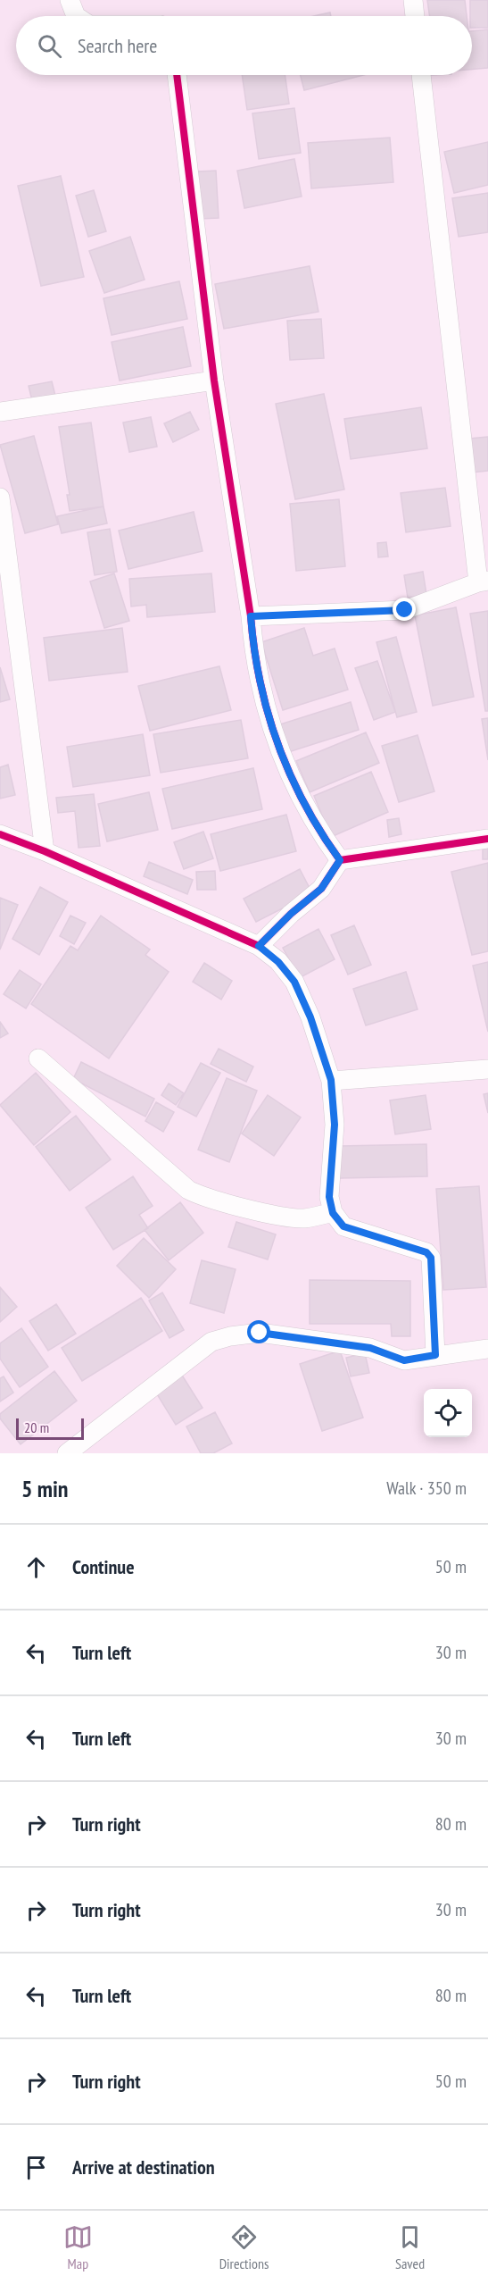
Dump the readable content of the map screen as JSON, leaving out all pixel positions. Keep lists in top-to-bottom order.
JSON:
{
  "scale_bar": "20 m",
  "page": {
    "search": "Search here",
    "scale": "20 m",
    "heading": ["5 min", "Walk · 350 m"],
    "list": [
      ["Continue", "50 m"],
      ["Turn left", "30 m"],
      ["Turn left", "30 m"],
      ["Turn right", "80 m"],
      ["Turn right", "30 m"],
      ["Turn left", "80 m"],
      ["Turn right", "50 m"],
      "Arrive at destination"
    ],
    "nav": ["Map", "Directions", "Saved"]
  }
}
